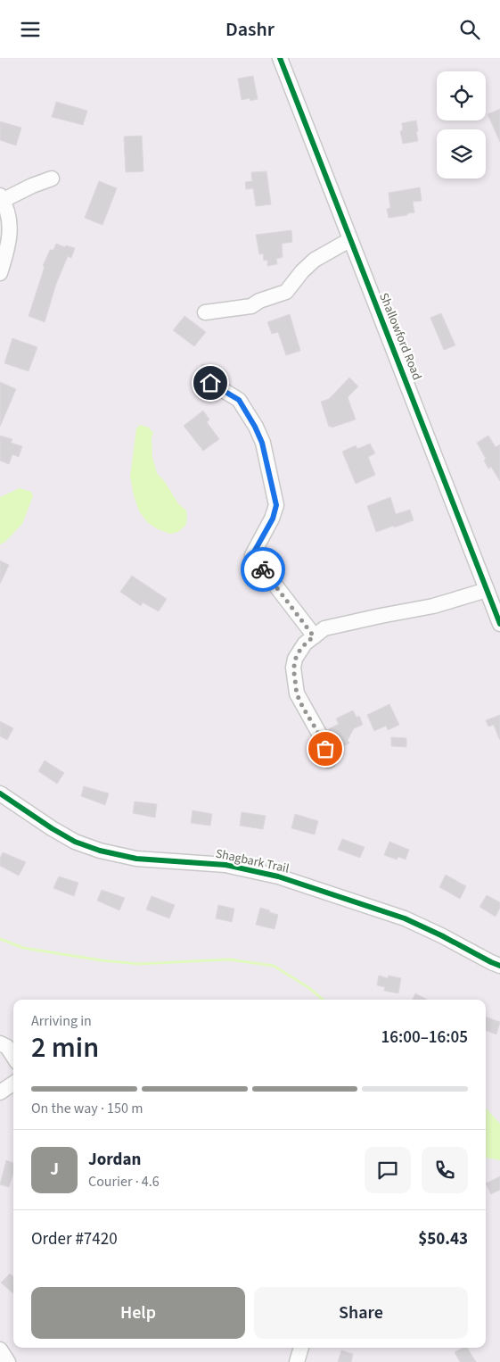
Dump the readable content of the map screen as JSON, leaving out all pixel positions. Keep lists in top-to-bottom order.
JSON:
{
  "streets": {
    "street": ["Shallowford Road", "Shagbark Trail"]
  },
  "page": {
    "header": "Dashr",
    "heading": ["2 min", "Arriving in", "16:00–16:05"],
    "panel": [
      "Jordan",
      "Courier · 4.6",
      "Order #7420",
      "$50.43"
    ],
    "bar": "On the way · 150 m",
    "round": "J",
    "buttons": ["Help", "Share"]
  }
}
